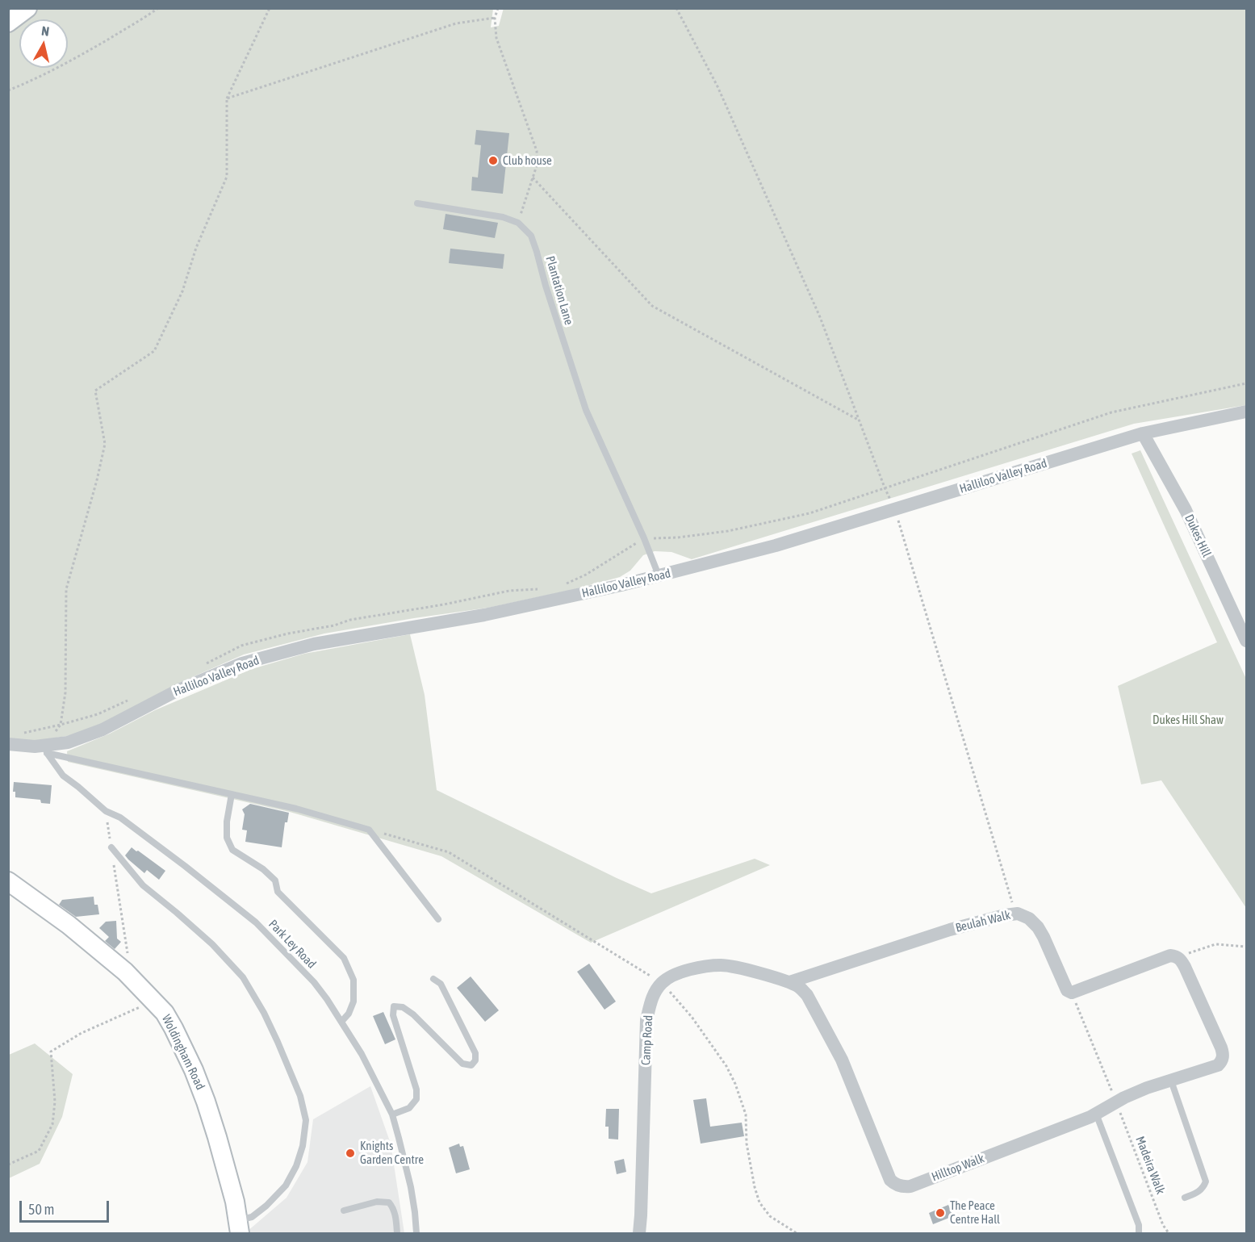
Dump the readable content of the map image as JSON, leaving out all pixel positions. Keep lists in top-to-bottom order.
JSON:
{
  "streets": {
    "street": [
      "Halliloo Valley Road",
      "Dukes Hill",
      "Beulah Walk",
      "Camp Road",
      "Woldingham Road",
      "Hilltop Walk"
    ],
    "lane": ["Plantation Lane", "Park Ley Road"],
    "path": ["Madeira Walk"]
  },
  "crossings": [
    ["Plantation Lane", "Halliloo Valley Road"],
    ["Halliloo Valley Road", "Dukes Hill"],
    ["Halliloo Valley Road", "Park Ley Road"],
    ["Beulah Walk", "Madeira Walk"],
    ["Beulah Walk", "Hilltop Walk"],
    ["Madeira Walk", "Hilltop Walk"]
  ],
  "parks": ["Dukes Hill Shaw"],
  "places": ["Club house", "Knights Garden Centre", "The Peace Centre Hall"],
  "scale_bar": "50 m",
  "north": "top"
}
